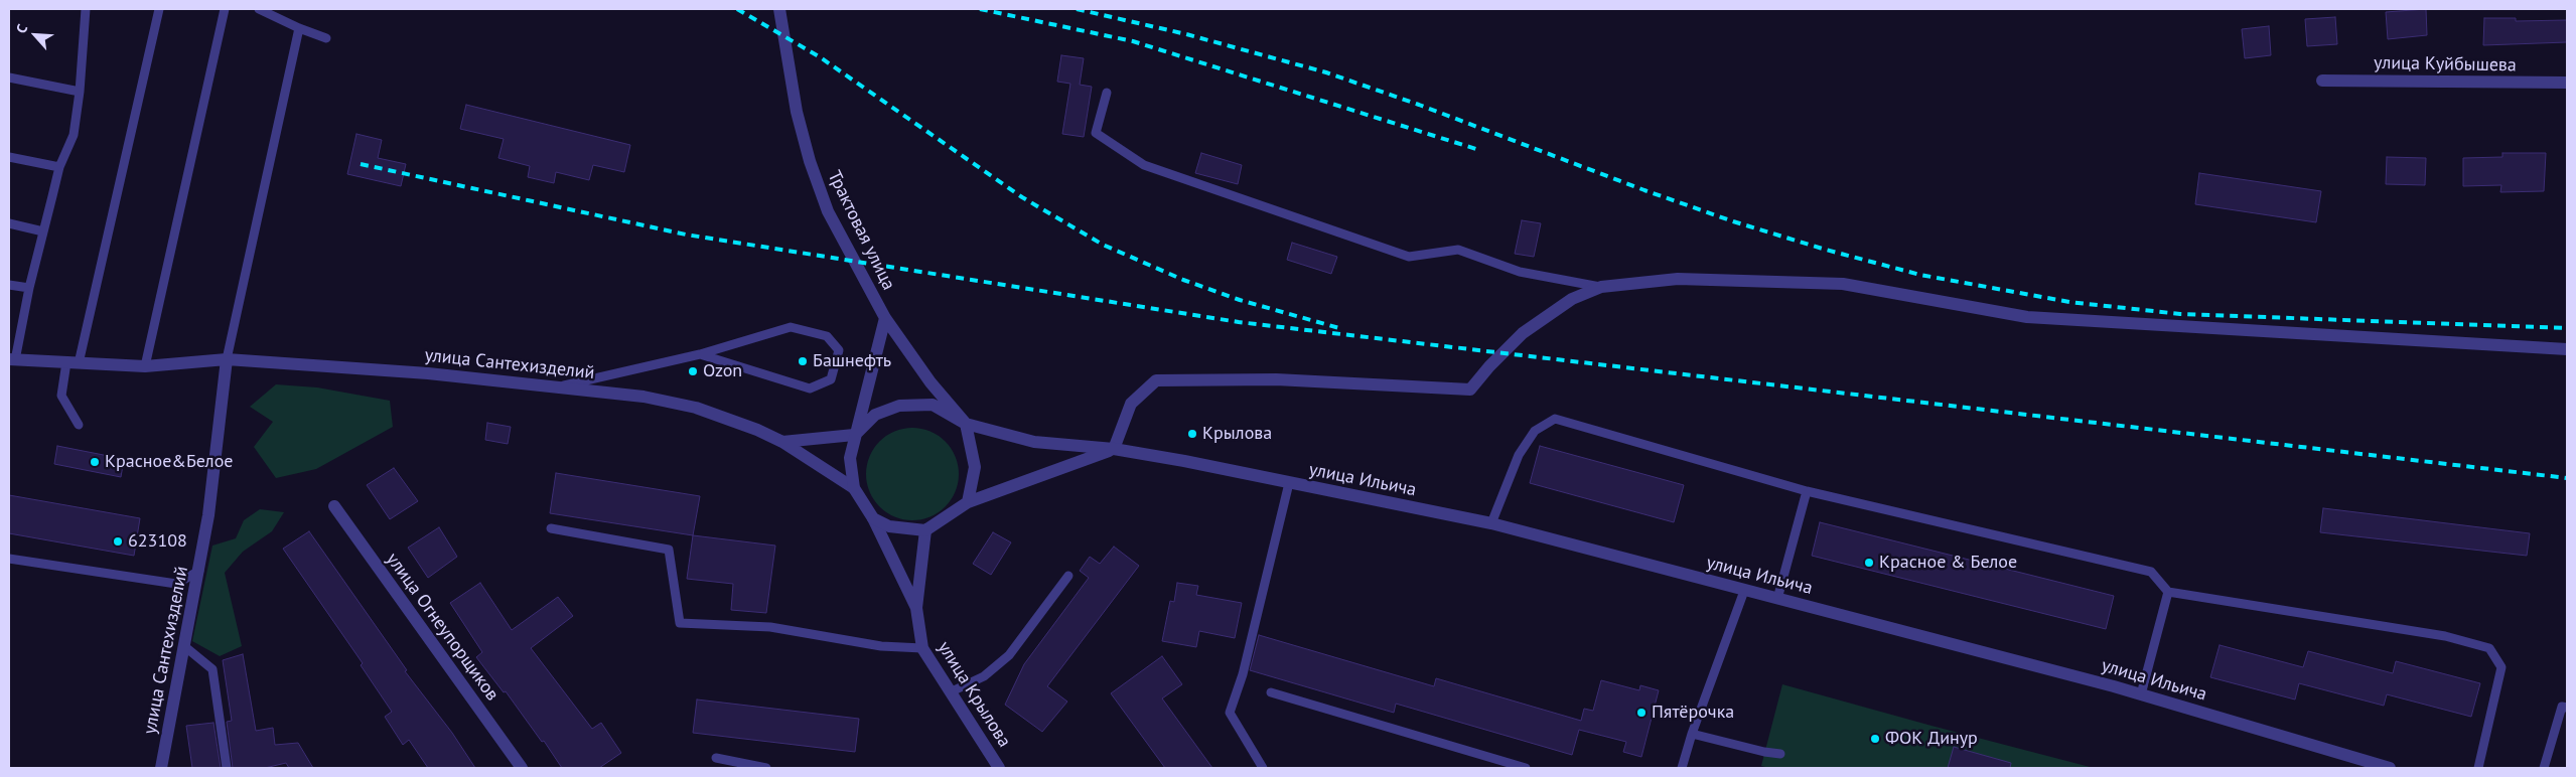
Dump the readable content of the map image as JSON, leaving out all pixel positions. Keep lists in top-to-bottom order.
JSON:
{
  "streets": {
    "street": [
      "улица Куйбышева",
      "Трактовая улица",
      "улица Сантехизделий",
      "улица Ильича",
      "улица Огнеупорщиков",
      "улица Крылова"
    ]
  },
  "crossings": [
    ["Трактовая улица", "улица Сантехизделий"],
    ["Трактовая улица", "улица Ильича"],
    ["улица Сантехизделий", "улица Ильича"]
  ],
  "places": [
    "Башнефть",
    "Ozon",
    "Крылова",
    "Красное&Белое",
    "623108",
    "Красное & Белое",
    "Пятёрочка",
    "ФОК Динур"
  ],
  "north": "top left"
}
